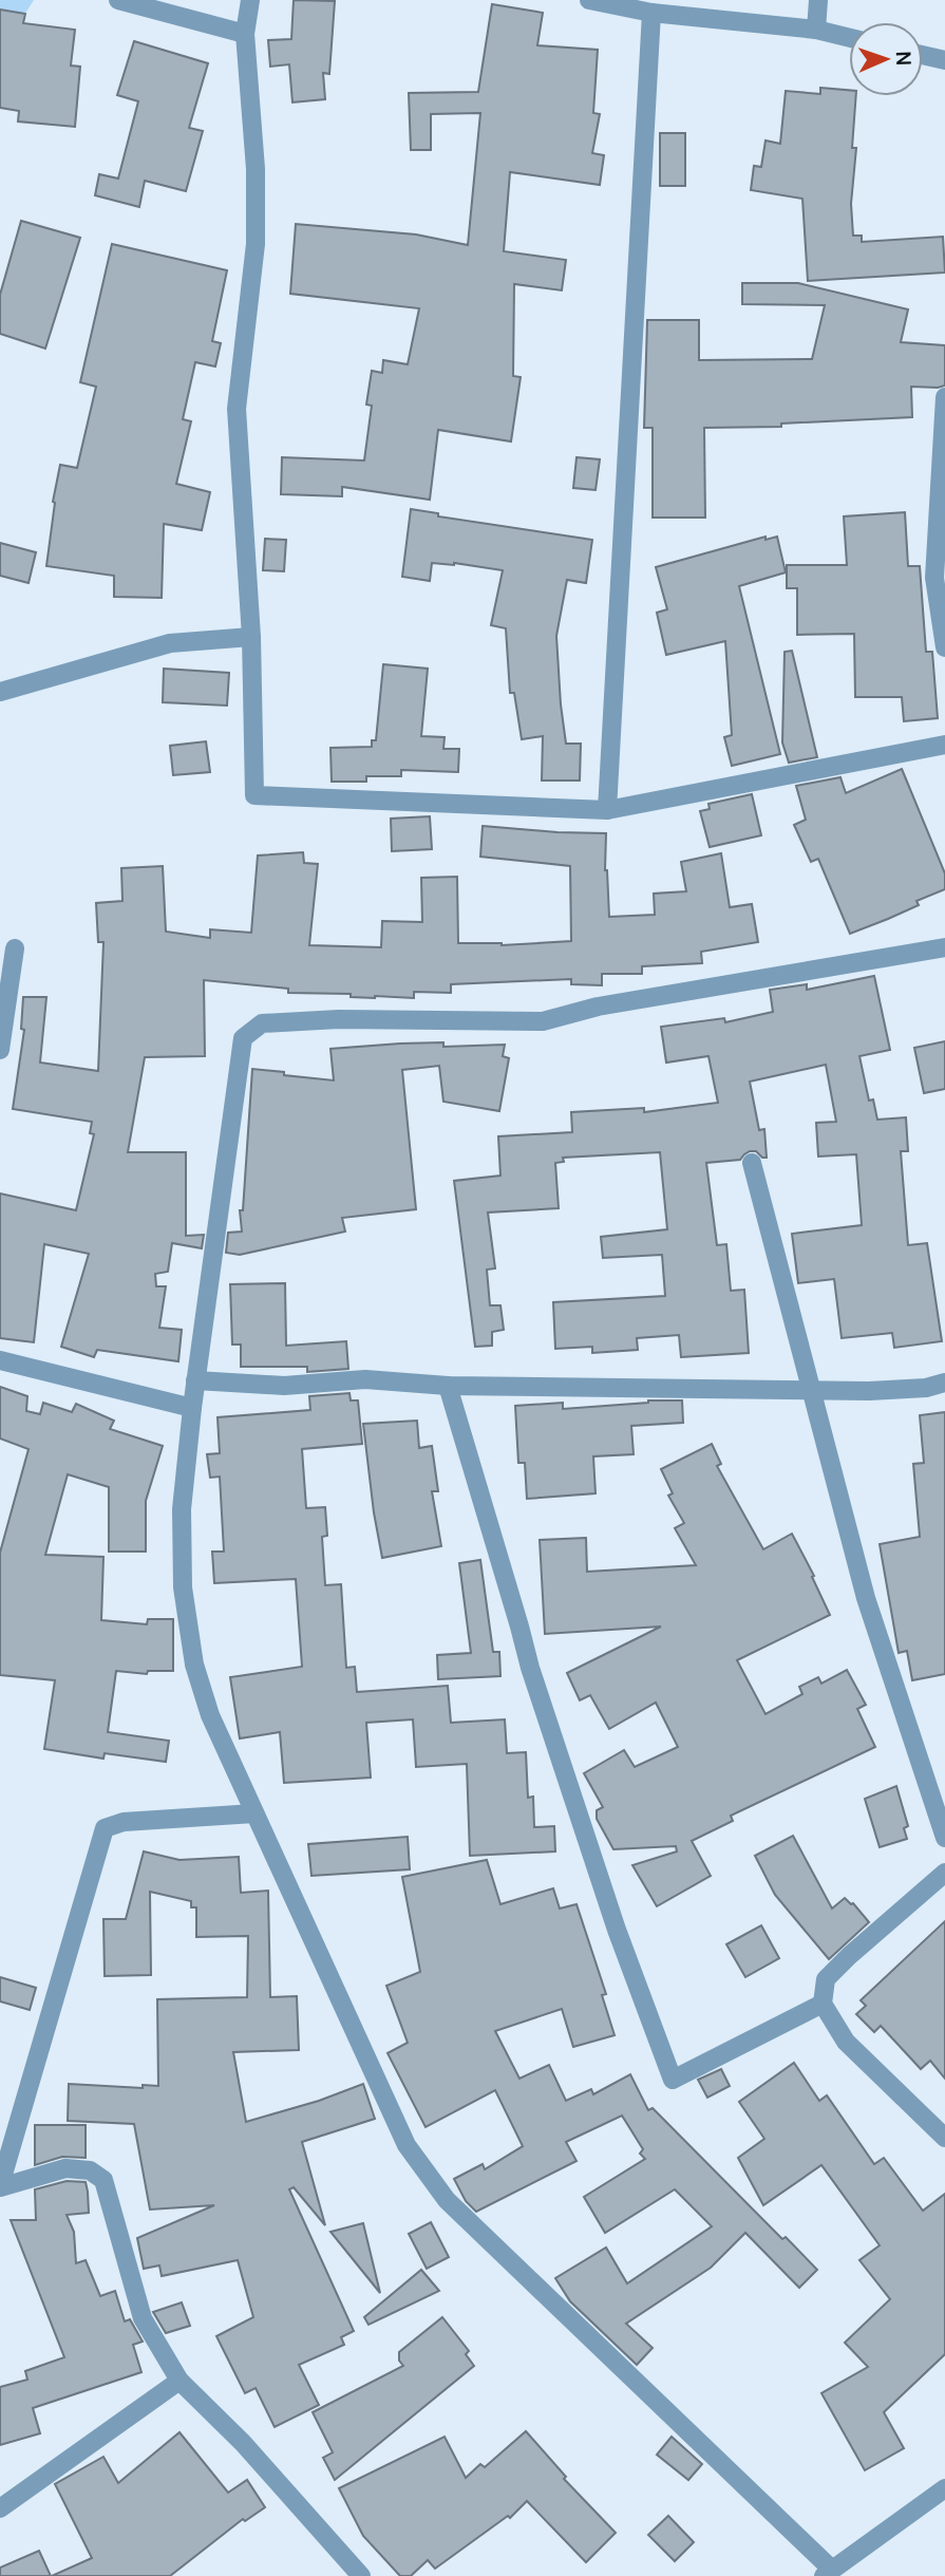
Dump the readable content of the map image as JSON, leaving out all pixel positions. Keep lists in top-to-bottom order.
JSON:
{
  "north": "right"
}
